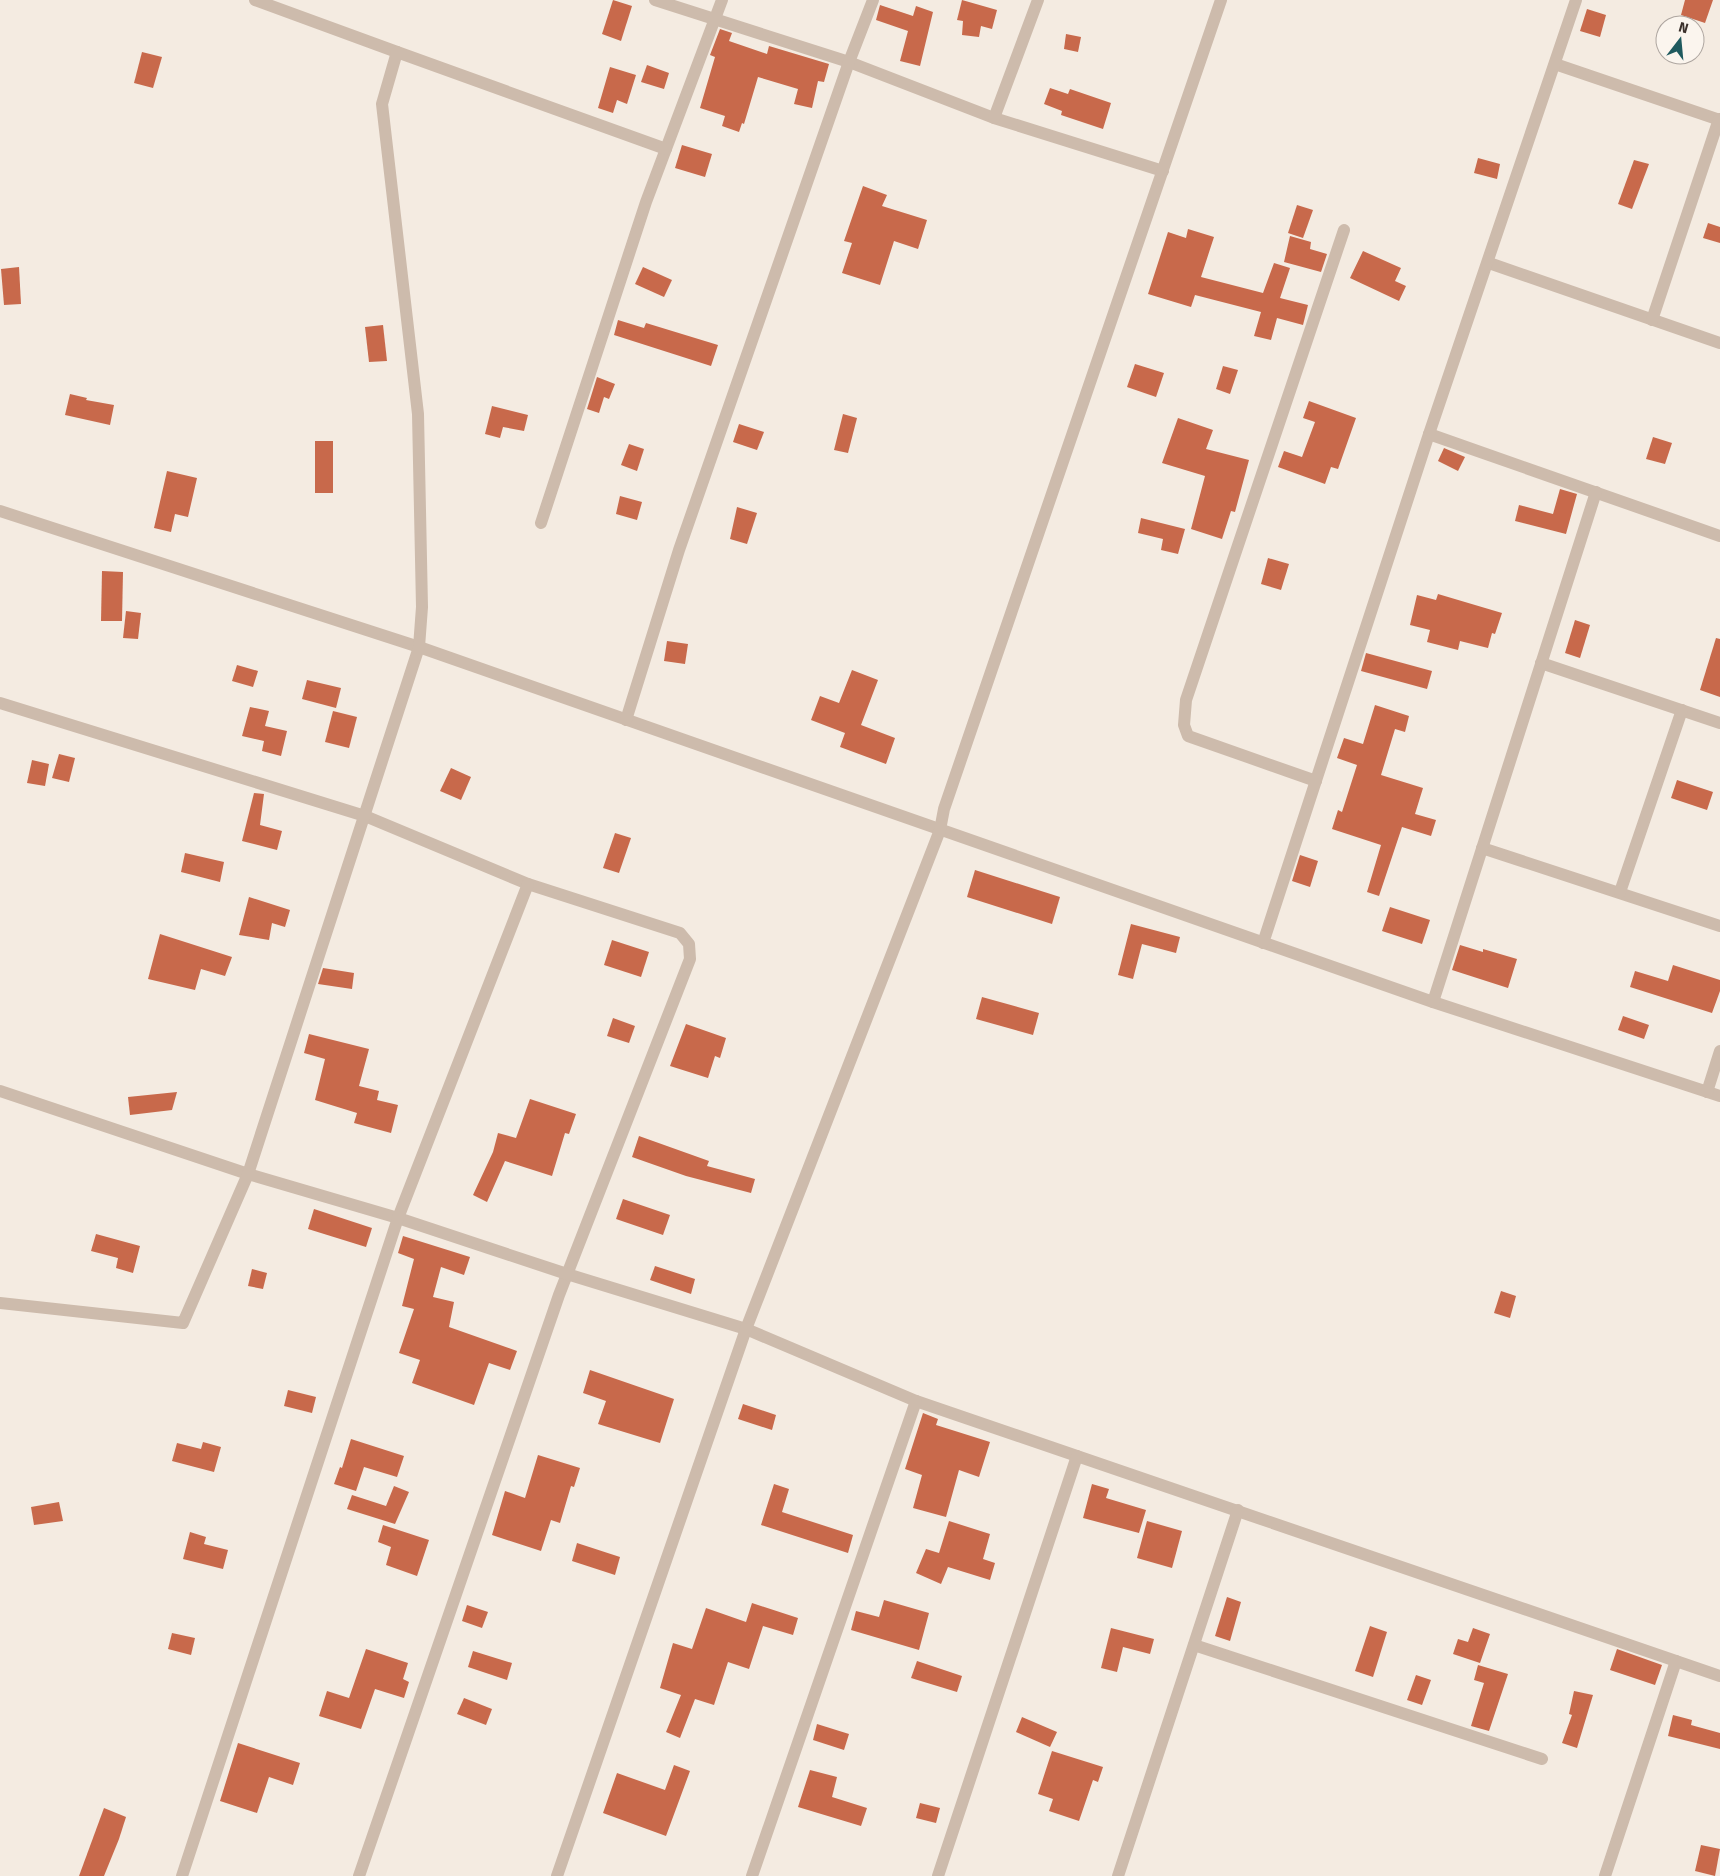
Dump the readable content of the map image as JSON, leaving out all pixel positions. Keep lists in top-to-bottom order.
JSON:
{
  "north": "top"
}
